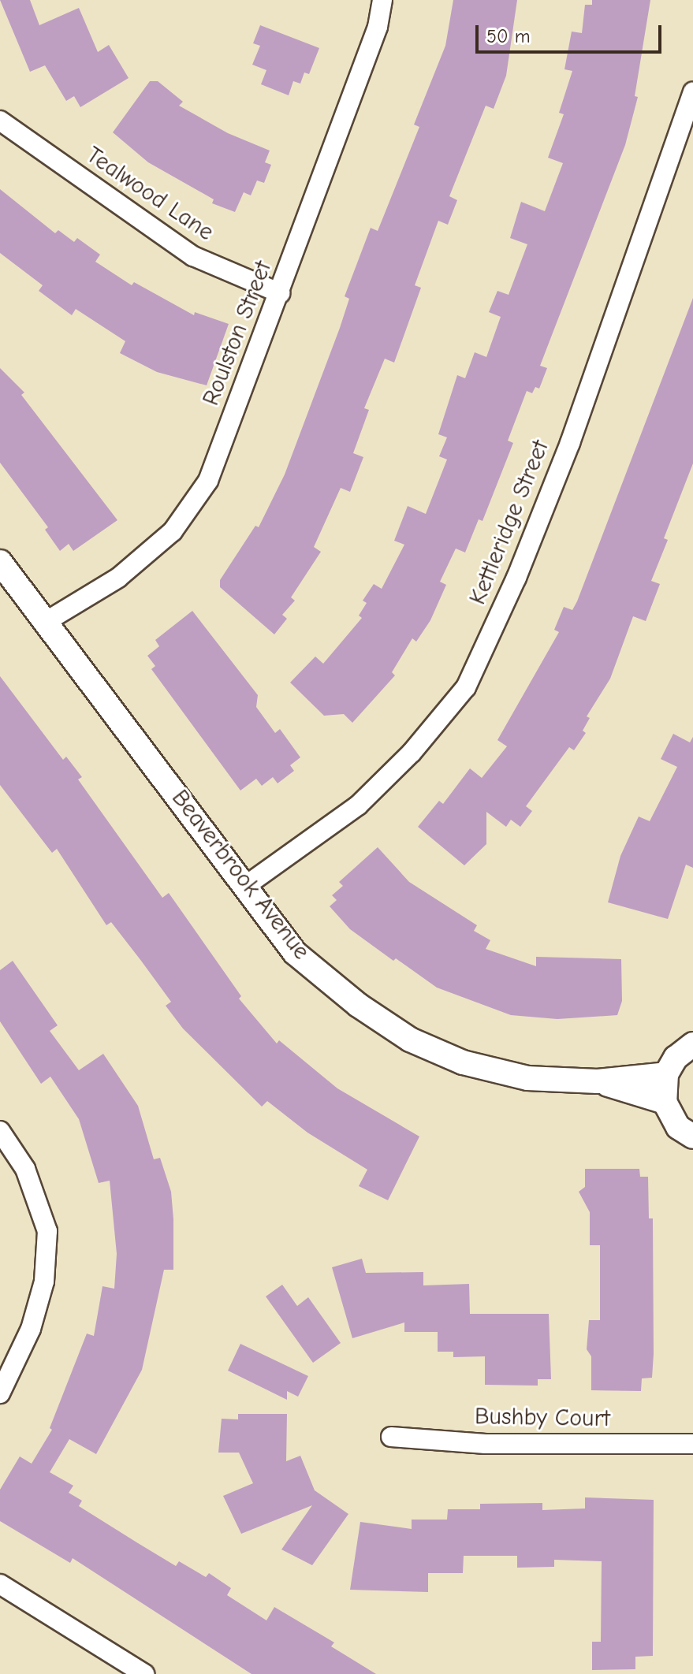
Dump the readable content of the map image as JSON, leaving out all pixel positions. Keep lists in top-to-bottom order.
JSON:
{
  "streets": {
    "street": [
      "Tealwood Lane",
      "Roulston Street",
      "Kettleridge Street",
      "Beaverbrook Avenue",
      "Bushby Court"
    ]
  },
  "crossings": [
    ["Tealwood Lane", "Roulston Street"],
    ["Roulston Street", "Beaverbrook Avenue"],
    ["Kettleridge Street", "Beaverbrook Avenue"]
  ],
  "scale_bar": "50 m"
}
